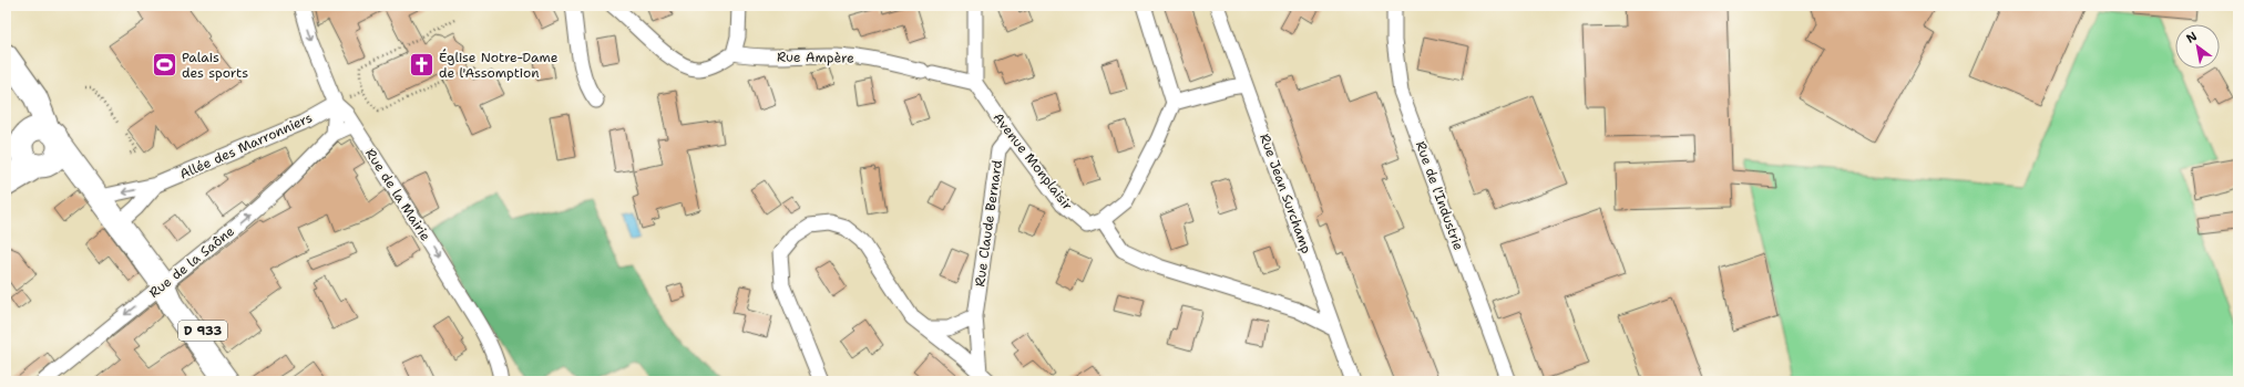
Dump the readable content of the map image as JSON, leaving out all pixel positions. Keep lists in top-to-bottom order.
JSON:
{
  "streets": {
    "main road": ["D 933"],
    "street": [
      "Rue Ampère",
      "Allée des Marronniers",
      "Avenue Monplaisir",
      "Rue Jean Surchamp",
      "Rue de la Mairie",
      "Rue de l'Industrie",
      "Rue Claude Bernard",
      "Rue de la Saône"
    ]
  },
  "crossings": [
    ["Rue Ampère", "Avenue Monplaisir"],
    ["Allée des Marronniers", "Rue de la Mairie"],
    ["Allée des Marronniers", "D 933"],
    ["Avenue Monplaisir", "Rue Claude Bernard"],
    ["Rue de la Mairie", "Rue de la Saône"],
    ["Rue de la Saône", "D 933"]
  ],
  "one_way": ["Rue de la Mairie"],
  "places": {
    "sports": ["Palais des sports"],
    "church": ["Église Notre-Dame de l'Assomption"]
  },
  "north": "top left"
}
